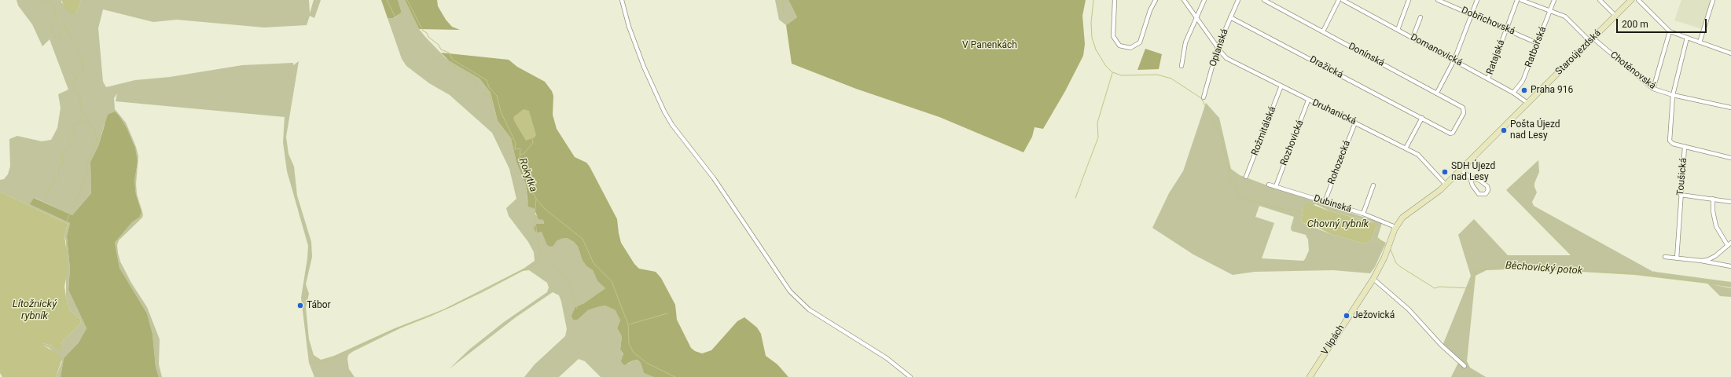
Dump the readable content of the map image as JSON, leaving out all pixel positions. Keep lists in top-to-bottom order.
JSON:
{
  "streets": {
    "street": [
      "Dobřichovská",
      "Ratbořská",
      "Oplanská",
      "Domanovická",
      "Staroújezdská",
      "Donínská",
      "Ratajská",
      "Dražická",
      "Chotěnovská",
      "Druhanická",
      "Rožmitálská",
      "Rozhovická",
      "Rohozecká",
      "Toušická",
      "Dubinská",
      "V lipách"
    ]
  },
  "crossings": [
    ["Dobřichovská", "Ratbořská"],
    ["Dobřichovská", "Ratajská"],
    ["Ratbořská", "Domanovická"],
    ["Ratbořská", "Chotěnovská"],
    ["Oplanská", "Dražická"],
    ["Oplanská", "Druhanická"],
    ["Domanovická", "Staroújezdská"],
    ["Domanovická", "Ratajská"],
    ["Staroújezdská", "Chotěnovská"],
    ["Staroújezdská", "Druhanická"],
    ["Staroújezdská", "Dubinská"],
    ["Staroújezdská", "V lipách"],
    ["Donínská", "Dražická"],
    ["Chotěnovská", "Toušická"],
    ["Druhanická", "Rožmitálská"],
    ["Druhanická", "Rozhovická"],
    ["Druhanická", "Rohozecká"],
    ["Rozhovická", "Dubinská"],
    ["Rohozecká", "Dubinská"]
  ],
  "water": [
    "Rokytka",
    "Chovný rybník",
    "Běchovický potok",
    "Lítožnický rybník"
  ],
  "parks": ["V Panenkách"],
  "places": [
    "Praha 916",
    "Pošta Újezd nad Lesy",
    "SDH Újezd nad Lesy",
    "Tábor",
    "Ježovická"
  ],
  "scale_bar": "200 m"
}
